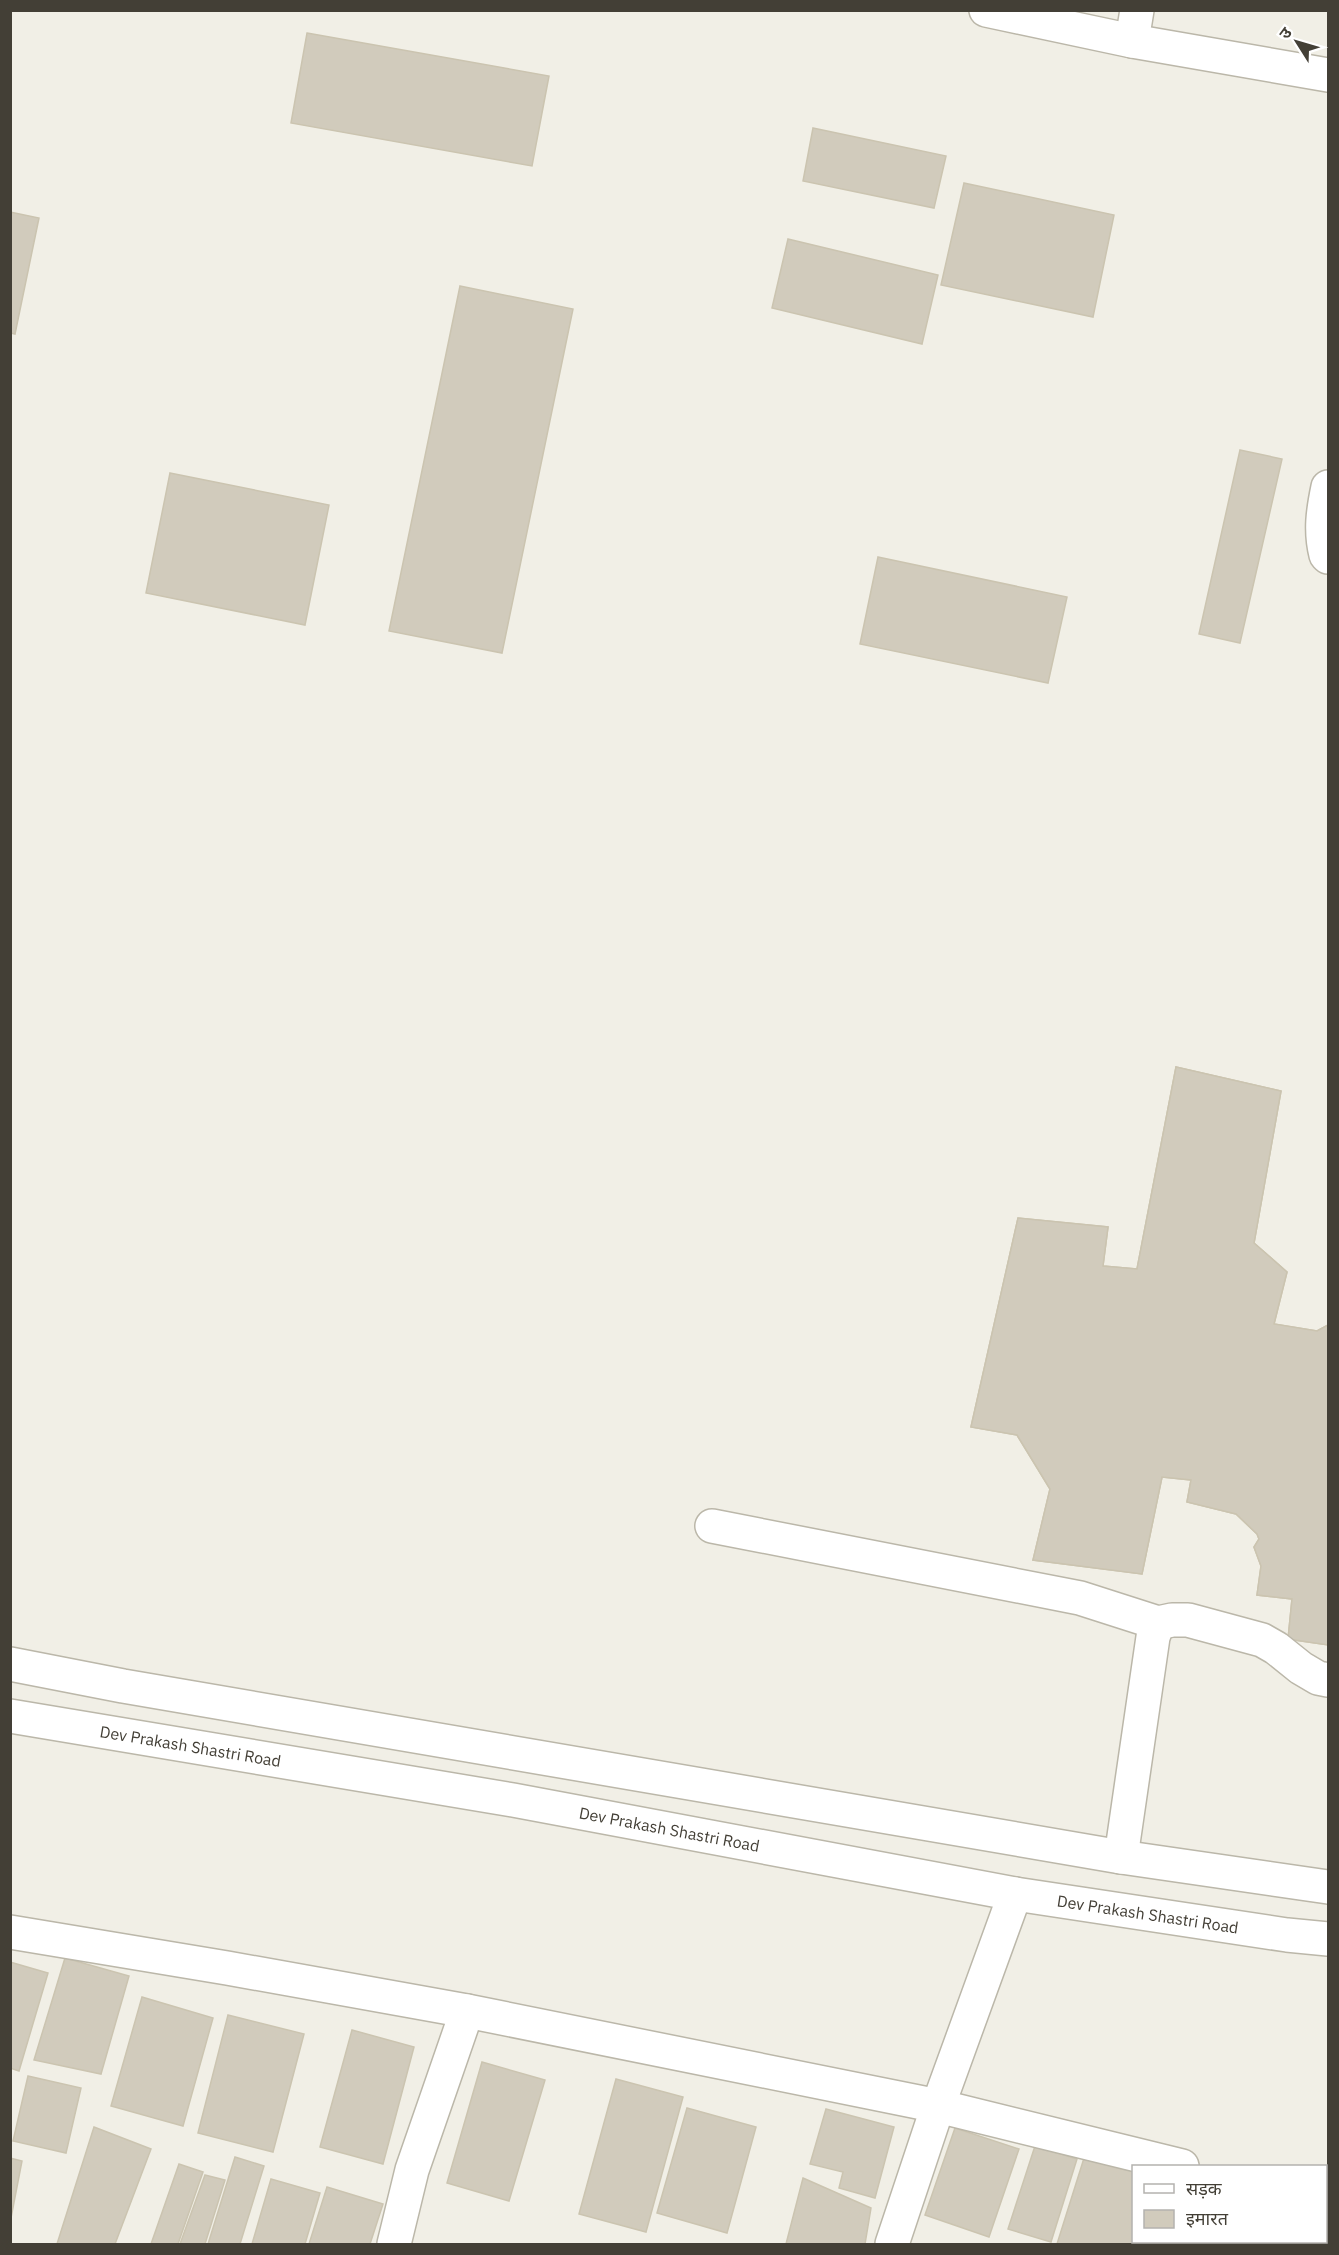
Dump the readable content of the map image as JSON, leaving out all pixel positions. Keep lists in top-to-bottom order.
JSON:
{
  "streets": {
    "street": ["Dev Prakash Shastri Road"]
  },
  "legend": ["सड़क", "इमारत"],
  "north": "top left"
}
